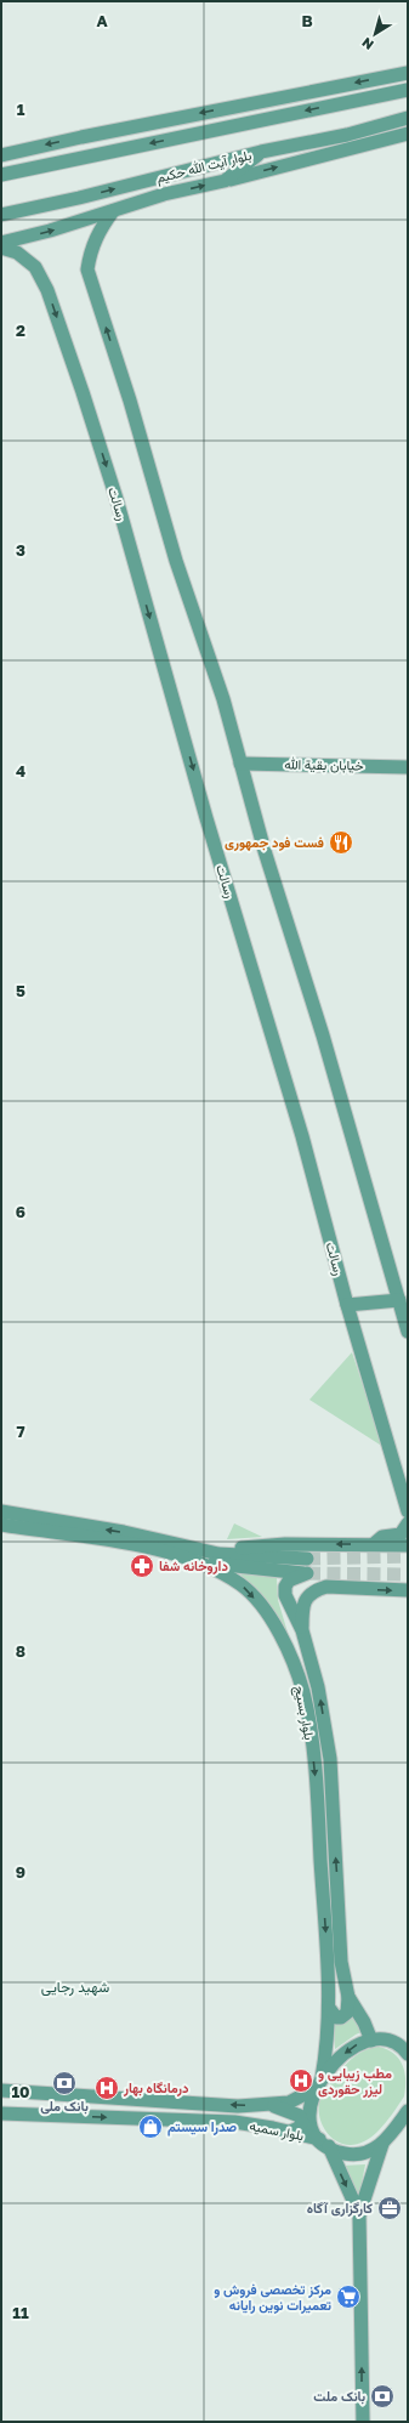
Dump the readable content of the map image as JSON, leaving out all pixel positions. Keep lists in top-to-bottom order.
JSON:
{
  "streets": {
    "main road": [
      "بلوار آیت الله حکیم",
      "رسالت",
      "خیابان بقیة الله",
      "بلوار بسیج",
      "بلوار سمیه"
    ]
  },
  "crossings": [
    ["بلوار بسیج", "بلوار سمیه"]
  ],
  "districts": ["شهید رجایی"],
  "places": {
    "restaurant": ["فست فود جمهوری"],
    "pharmacy": ["داروخانه شفا"],
    "hospital": ["مطب زیبایی و لیزر حقوردی", "درمانگاه بهار"],
    "bank": ["بانک ملی", "بانک ملت"],
    "shop": ["صدرا سیستم"],
    "office": ["کارگزاری آگاه"],
    "supermarket": ["مرکز تخصصی فروش و تعمیرات نوین رایانه"]
  },
  "north": "bottom left",
  "grid": {
    "columns": ["A", "B"],
    "rows": [
      "1",
      "2",
      "3",
      "4",
      "5",
      "6",
      "7",
      "8",
      "9",
      "10",
      "11"
    ]
  }
}
